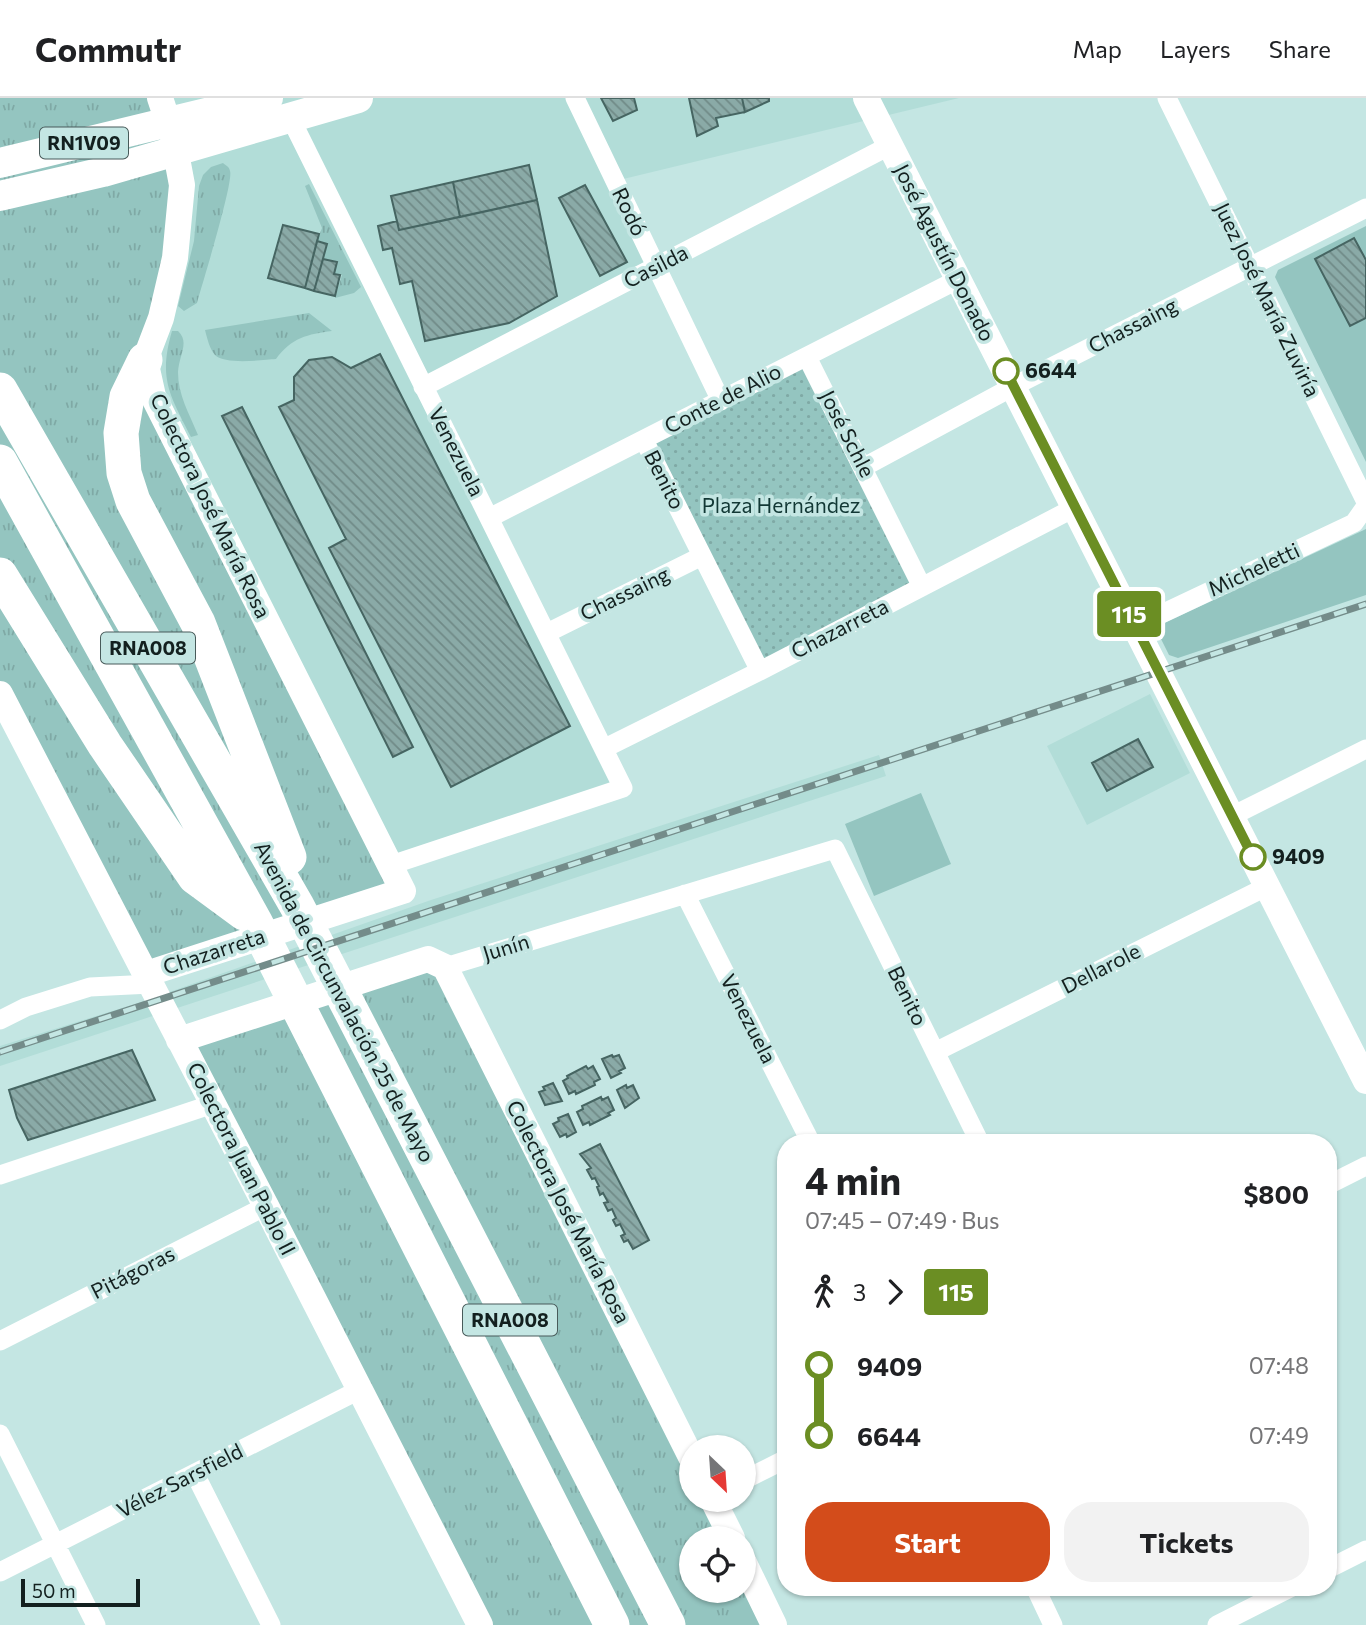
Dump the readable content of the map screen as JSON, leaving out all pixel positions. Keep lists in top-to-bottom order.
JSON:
{
  "streets": {
    "highway": ["RNA008", "Avenida de Circunvalación 25 de Mayo"],
    "main road": [
      "RN1V09",
      "José Agustín Donado",
      "Colectora José María Rosa",
      "Chazarreta",
      "Junín",
      "Colectora Juan Pablo II"
    ],
    "street": [
      "Rodó",
      "Casilda",
      "Juez José María Zuviría",
      "Chassaing",
      "Conte de Alio",
      "José Schle",
      "Venezuela",
      "Benito",
      "Micheletti",
      "Dellarole",
      "Pitágoras",
      "Vélez Sarsfield"
    ]
  },
  "crossings": [
    ["RN1V09", "Venezuela"],
    ["Rodó", "Casilda"],
    ["Rodó", "Conte de Alio"],
    ["José Agustín Donado", "Casilda"],
    ["José Agustín Donado", "Chassaing"],
    ["José Agustín Donado", "Conte de Alio"],
    ["José Agustín Donado", "Micheletti"],
    ["José Agustín Donado", "Chazarreta"],
    ["José Agustín Donado", "Dellarole"],
    ["Casilda", "Venezuela"],
    ["Juez José María Zuviría", "Chassaing"],
    ["Juez José María Zuviría", "Micheletti"],
    ["Chassaing", "José Schle"],
    ["Chassaing", "Venezuela"],
    ["Chassaing", "Benito"],
    ["Conte de Alio", "José Schle"],
    ["Conte de Alio", "Venezuela"],
    ["Conte de Alio", "Benito"],
    ["José Schle", "Chazarreta"],
    ["Venezuela", "Colectora José María Rosa"],
    ["Venezuela", "Chazarreta"],
    ["Venezuela", "Junín"],
    ["Benito", "Chazarreta"],
    ["Benito", "Junín"],
    ["Benito", "Dellarole"],
    ["Colectora José María Rosa", "Chazarreta"],
    ["Colectora José María Rosa", "Junín"],
    ["Chazarreta", "Colectora Juan Pablo II"],
    ["Junín", "Colectora Juan Pablo II"],
    ["Colectora Juan Pablo II", "Pitágoras"],
    ["Colectora Juan Pablo II", "Vélez Sarsfield"]
  ],
  "parks": ["Plaza Hernández"],
  "places": ["6644", "9409"],
  "lines": ["bus line 115"],
  "scale_bar": "50 m",
  "north": "bottom right",
  "page": {
    "header": "Commutr",
    "nav": ["Map", "Layers", "Share"],
    "on_map": "115",
    "heading": ["4 min", "07:45 – 07:49 · Bus", "$800"],
    "legs": ["3", "115"],
    "list": [
      {
        "name": "9409",
        "value": "07:48"
      },
      {
        "name": "6644",
        "value": "07:49"
      }
    ],
    "buttons": ["Start", "Tickets"],
    "scale": "50 m"
  }
}
